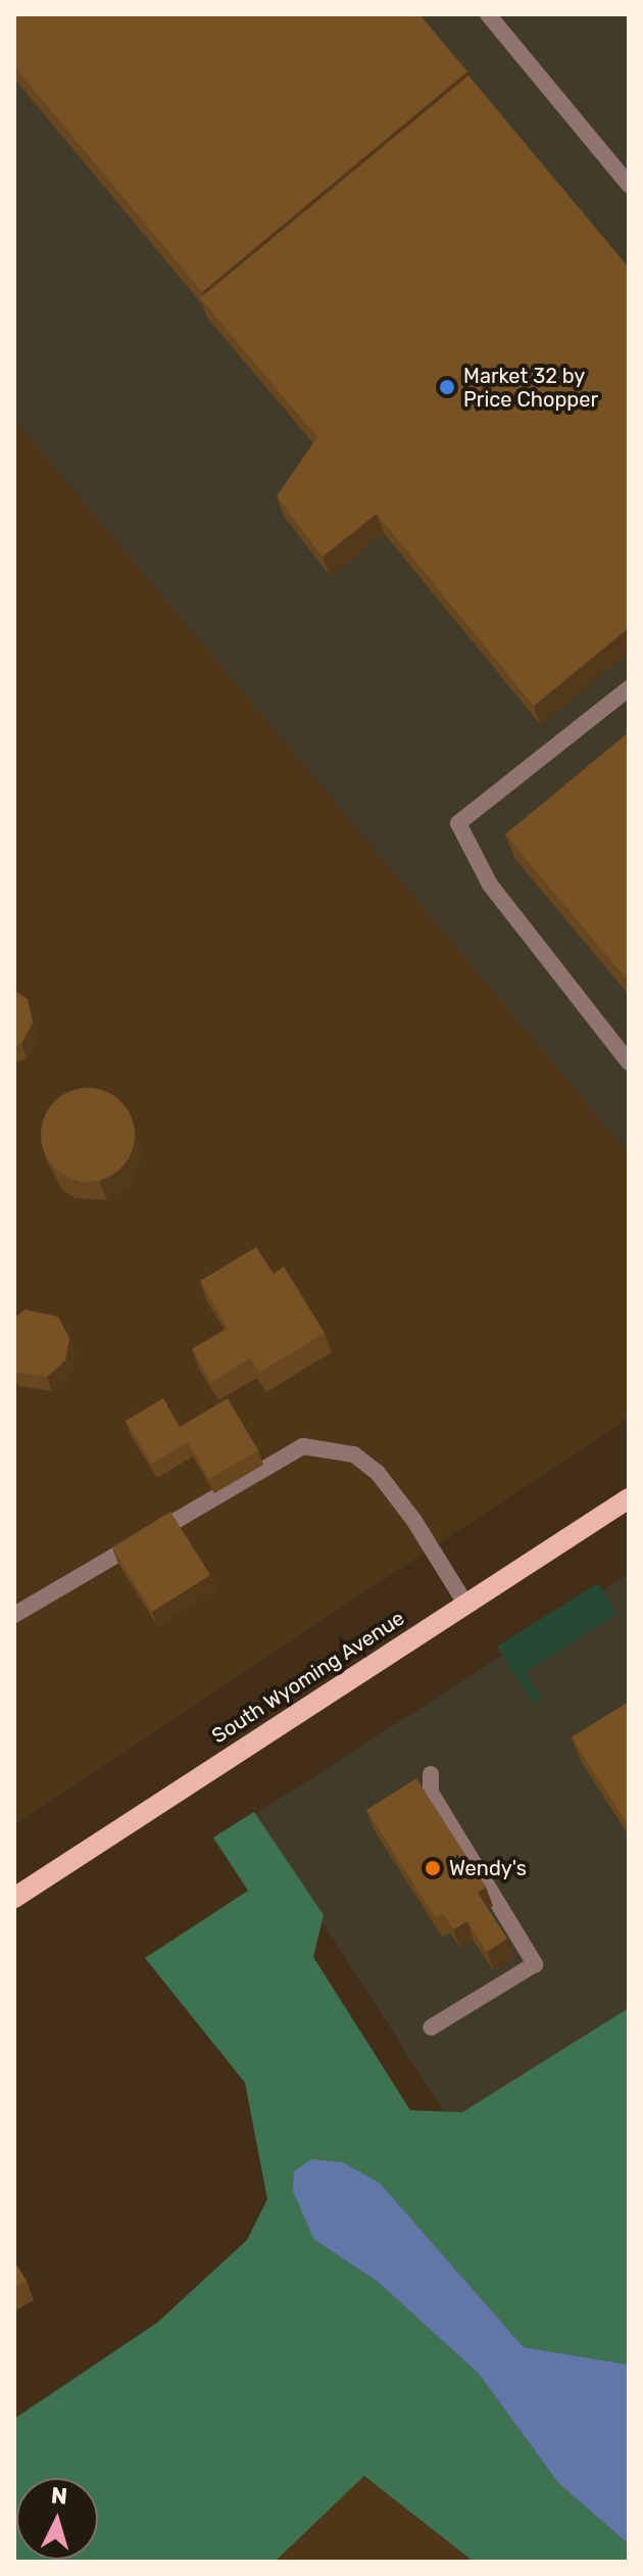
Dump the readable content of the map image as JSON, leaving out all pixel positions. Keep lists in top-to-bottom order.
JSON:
{
  "streets": {
    "main road": ["South Wyoming Avenue"]
  },
  "places": ["Market 32 by Price Chopper", "Wendy's"],
  "north": "top"
}
